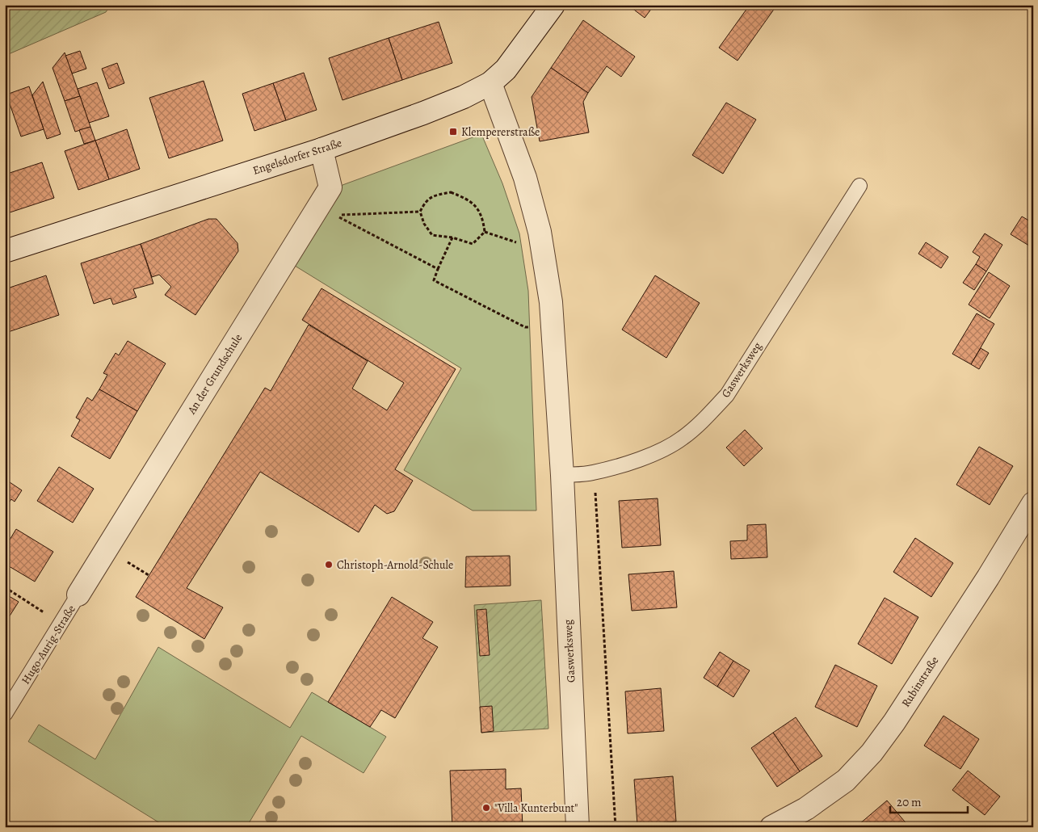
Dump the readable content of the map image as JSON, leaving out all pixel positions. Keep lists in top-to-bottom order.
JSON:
{
  "streets": {
    "street": [
      "Engelsdorfer Straße",
      "Gaswerksweg",
      "An der Grundschule",
      "Rubinstraße"
    ],
    "lane": ["Hugo-Aurig-Straße"]
  },
  "crossings": [
    ["Engelsdorfer Straße", "Gaswerksweg"],
    ["Engelsdorfer Straße", "An der Grundschule"],
    ["An der Grundschule", "Hugo-Aurig-Straße"]
  ],
  "places": {
    "transit": ["Klempererstraße"],
    "other": ["Christoph-Arnold-Schule", "\"Villa Kunterbunt\""]
  },
  "scale_bar": "20 m"
}
